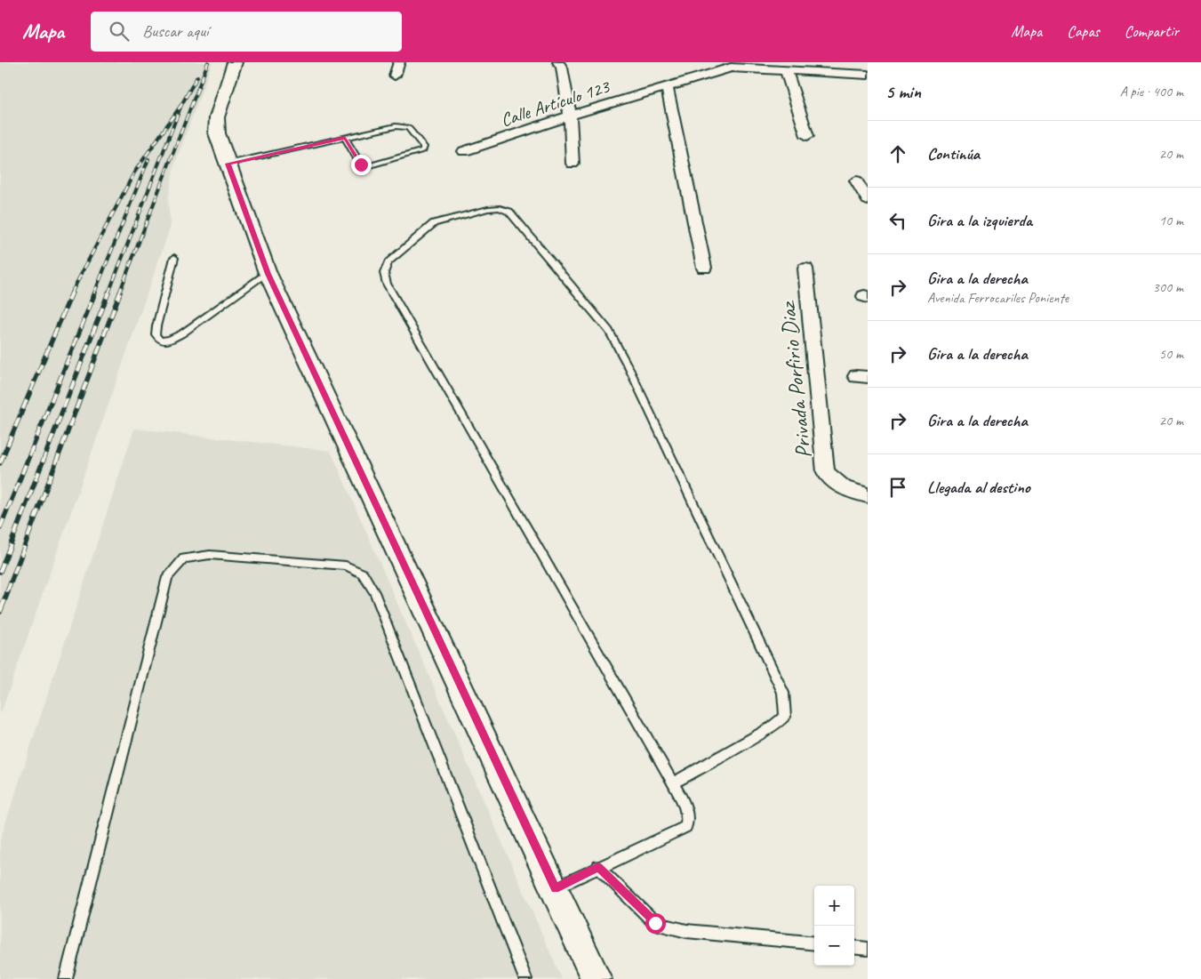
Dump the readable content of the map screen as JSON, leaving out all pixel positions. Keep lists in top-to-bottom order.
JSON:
{
  "streets": {
    "street": ["Calle Artículo 123", "Privada Porfirio Diaz"]
  },
  "page": {
    "header": "Mapa",
    "search": "Buscar aquí",
    "nav": ["Mapa", "Capas", "Compartir"],
    "heading": ["5 min", "A pie · 400 m"],
    "list": [
      ["Continúa", "20 m"],
      ["Gira a la izquierda", "10 m"],
      ["Gira a la derecha", "Avenida Ferrocariles Poniente", "300 m"],
      ["Gira a la derecha", "50 m"],
      ["Gira a la derecha", "20 m"],
      "Llegada al destino"
    ],
    "map_buttons": ["+", "−"]
  }
}
